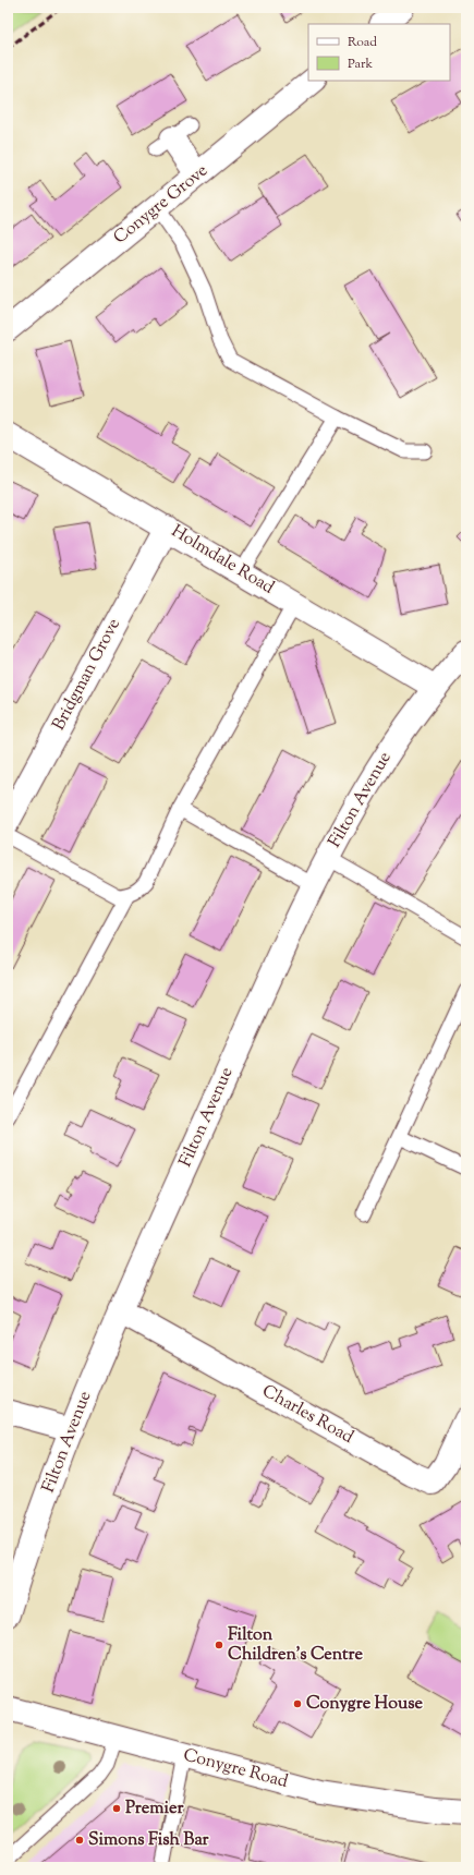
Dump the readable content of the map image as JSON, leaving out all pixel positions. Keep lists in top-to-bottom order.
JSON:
{
  "streets": {
    "street": [
      "Conygre Grove",
      "Holmdale Road",
      "Bridgman Grove",
      "Filton Avenue",
      "Charles Road",
      "Conygre Road"
    ]
  },
  "crossings": [
    ["Holmdale Road", "Bridgman Grove"],
    ["Holmdale Road", "Filton Avenue"],
    ["Filton Avenue", "Charles Road"]
  ],
  "places": [
    "Filton Children's Centre",
    "Conygre House",
    "Premier",
    "Simons Fish Bar"
  ],
  "legend": ["Road", "Park"]
}
